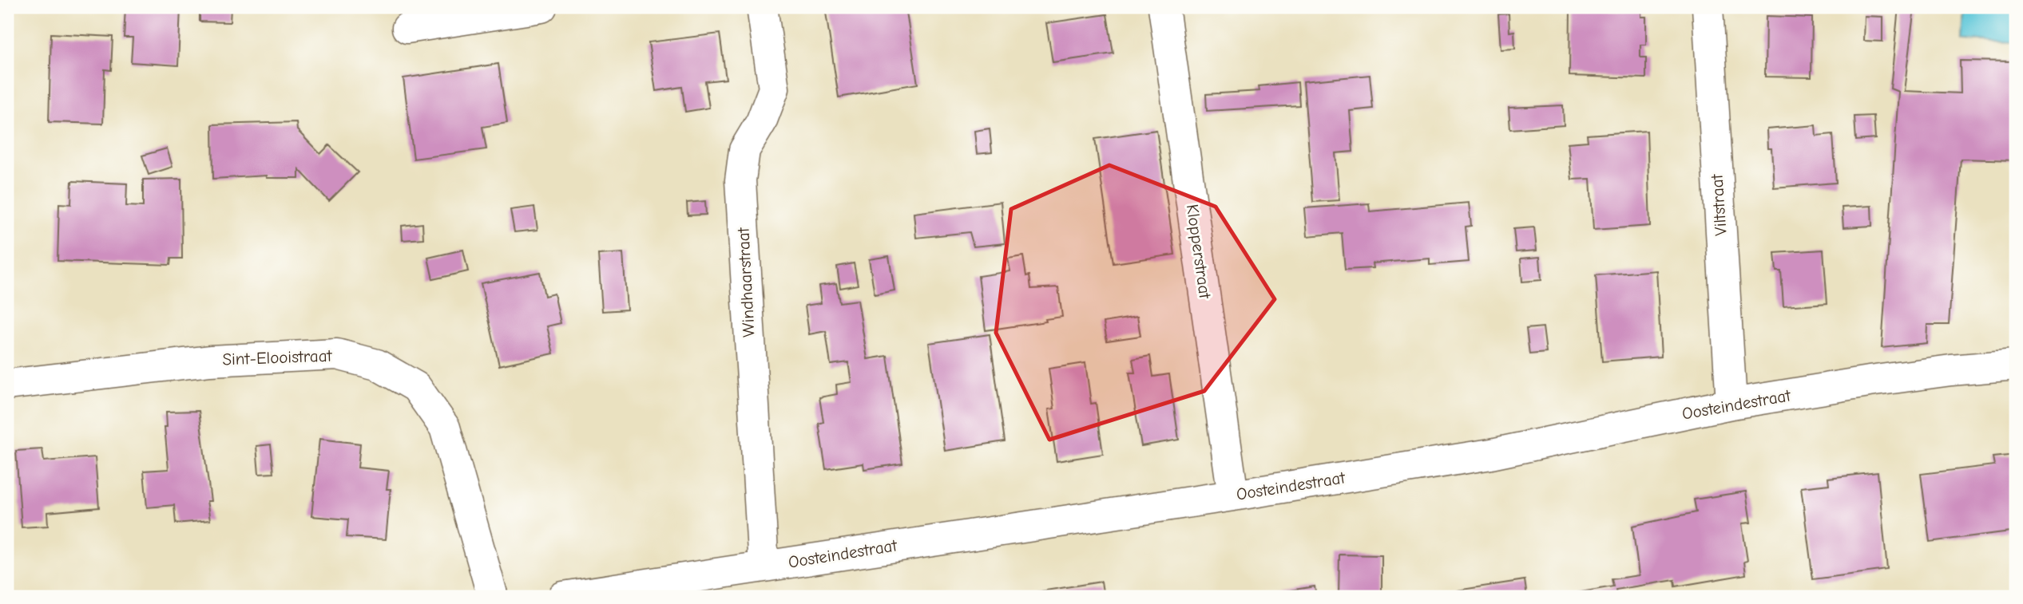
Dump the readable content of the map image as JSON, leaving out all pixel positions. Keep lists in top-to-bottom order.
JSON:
{
  "streets": {
    "street": [
      "Viltstraat",
      "Klopperstraat",
      "Windhaarstraat",
      "Sint-Elooistraat",
      "Oosteindestraat"
    ]
  },
  "crossings": [
    ["Viltstraat", "Oosteindestraat"],
    ["Klopperstraat", "Oosteindestraat"],
    ["Windhaarstraat", "Oosteindestraat"]
  ]
}
